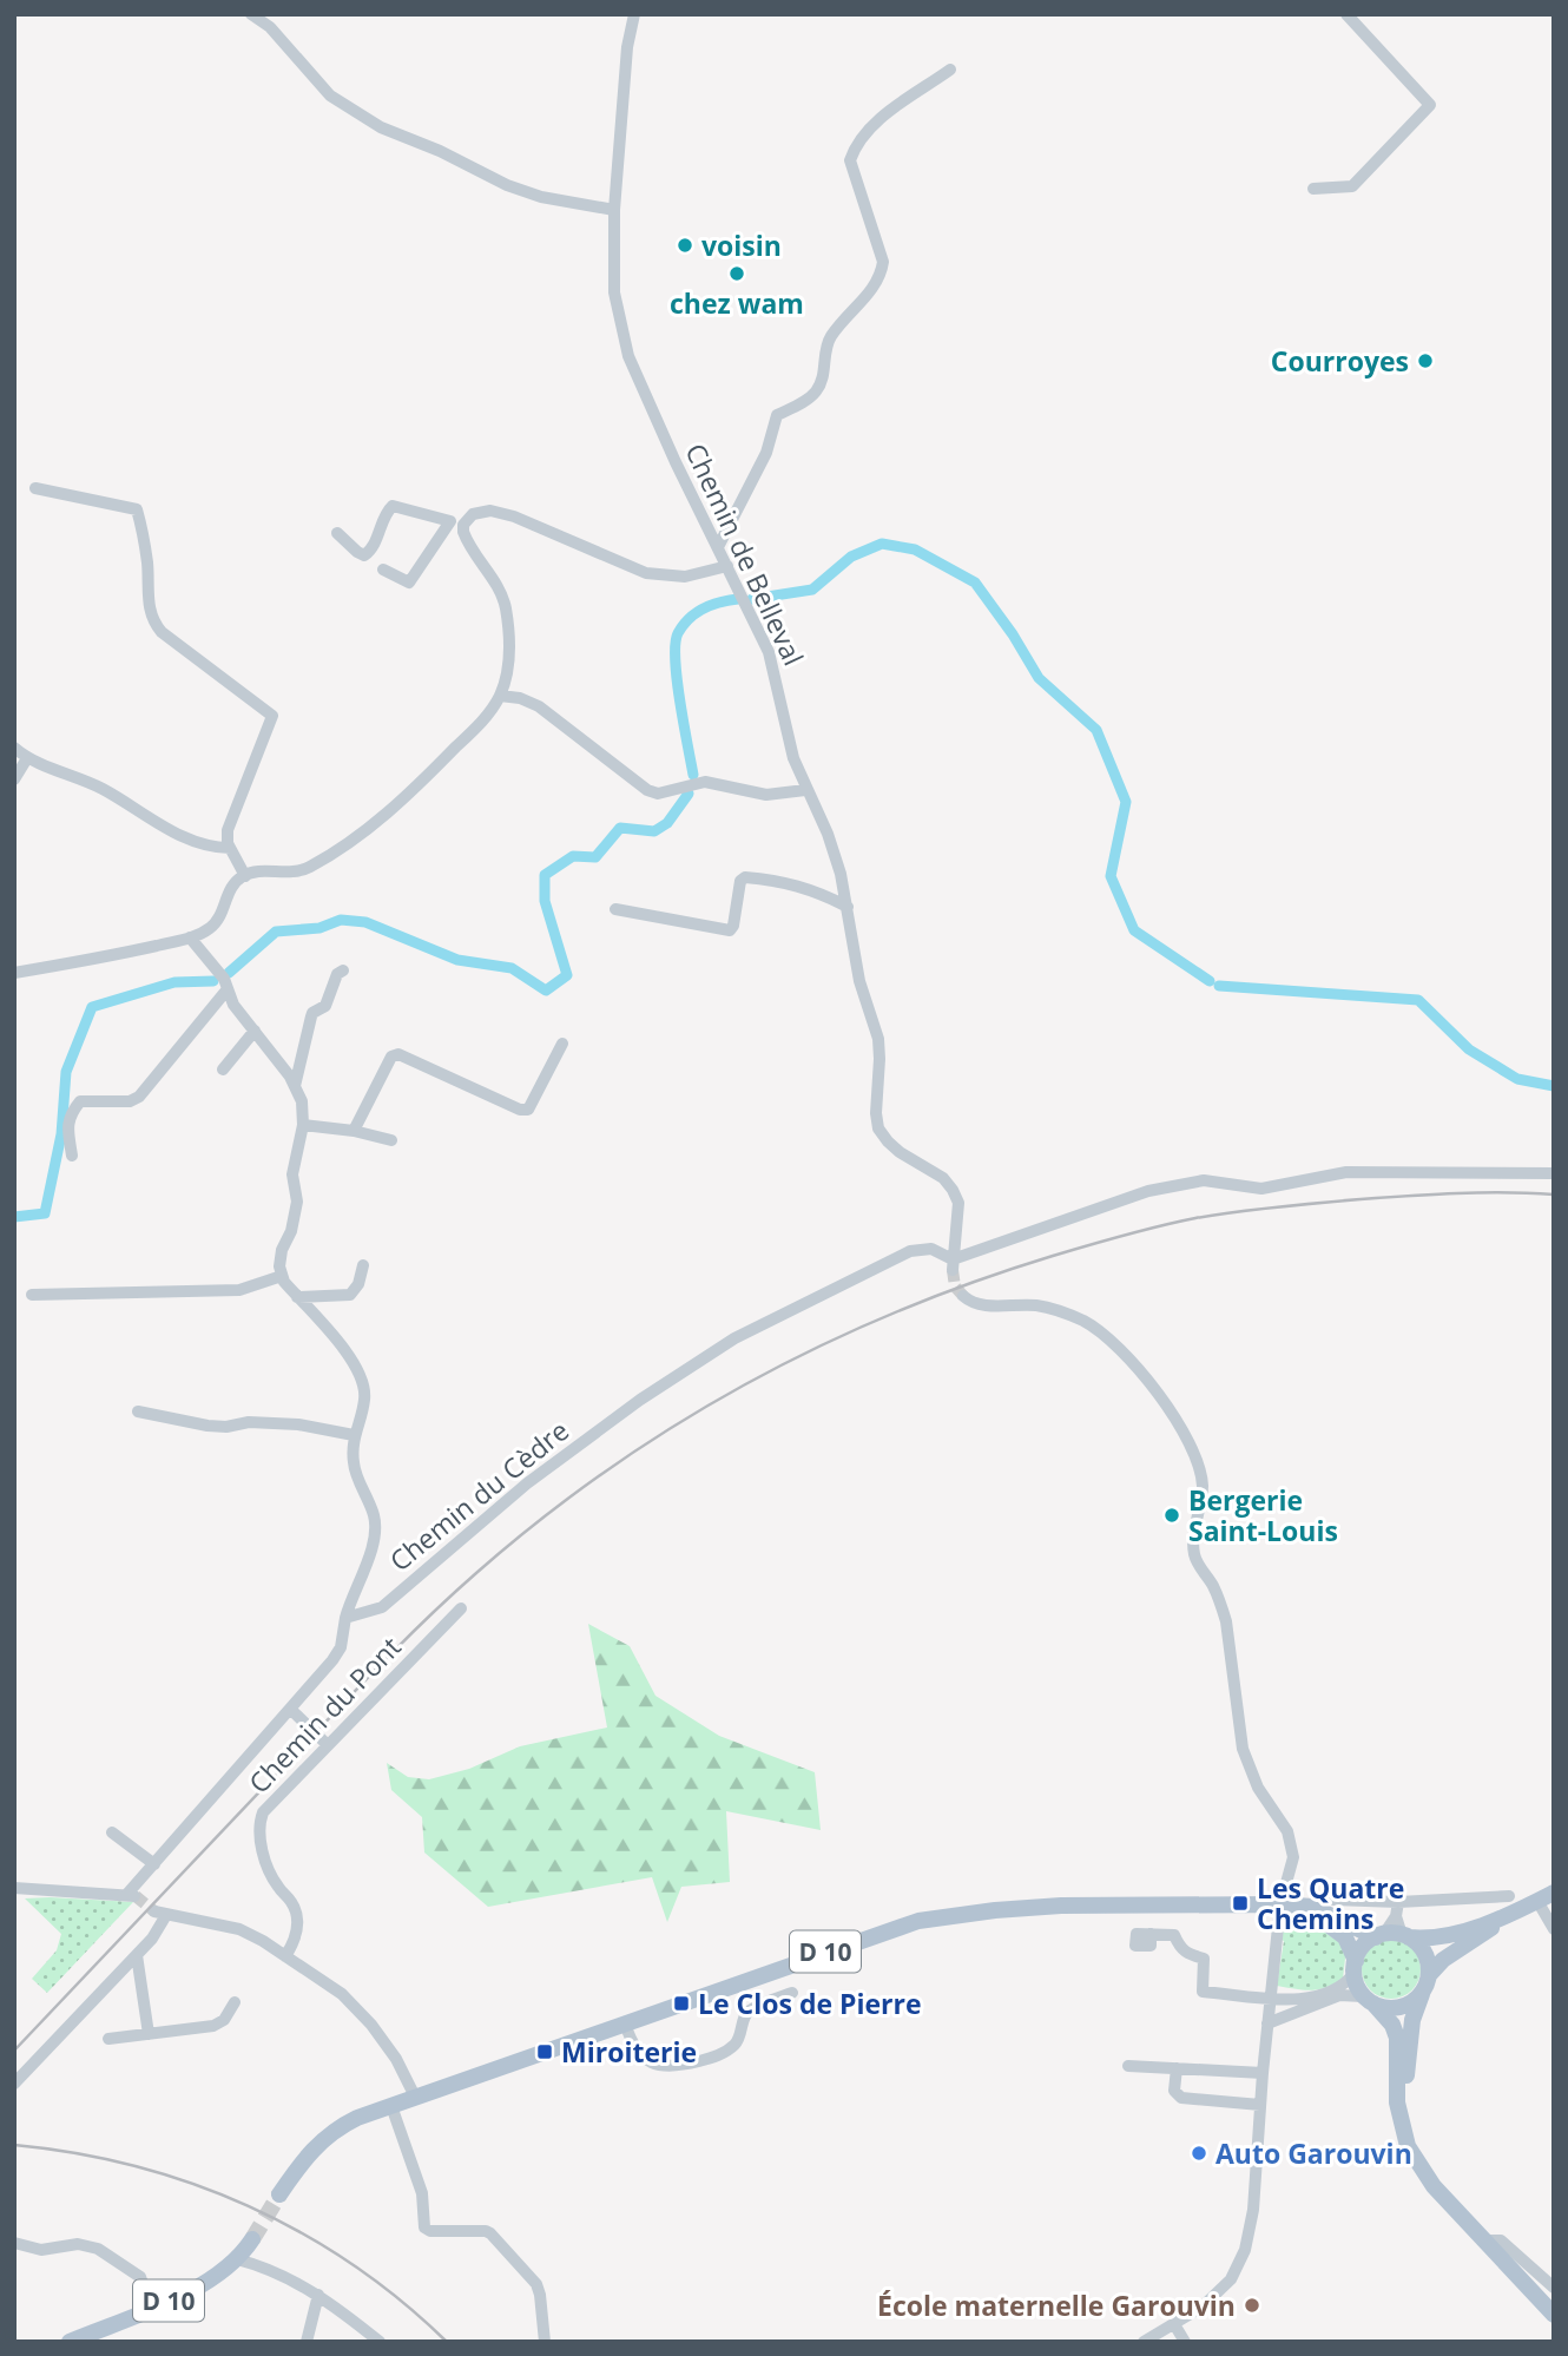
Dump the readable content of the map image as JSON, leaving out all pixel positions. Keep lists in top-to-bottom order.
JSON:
{
  "streets": {
    "main road": ["D 10"],
    "street": ["Chemin de Belleval", "Chemin du Cèdre", "Chemin du Pont"]
  },
  "crossings": [
    ["Chemin de Belleval", "Chemin du Cèdre"]
  ],
  "places": {
    "other": [
      "voisin",
      "chez wam",
      "Courroyes",
      "Bergerie Saint-Louis",
      "Auto Garouvin",
      "École maternelle Garouvin"
    ],
    "transit": ["Les Quatre Chemins", "Le Clos de Pierre", "Miroiterie"]
  }
}
